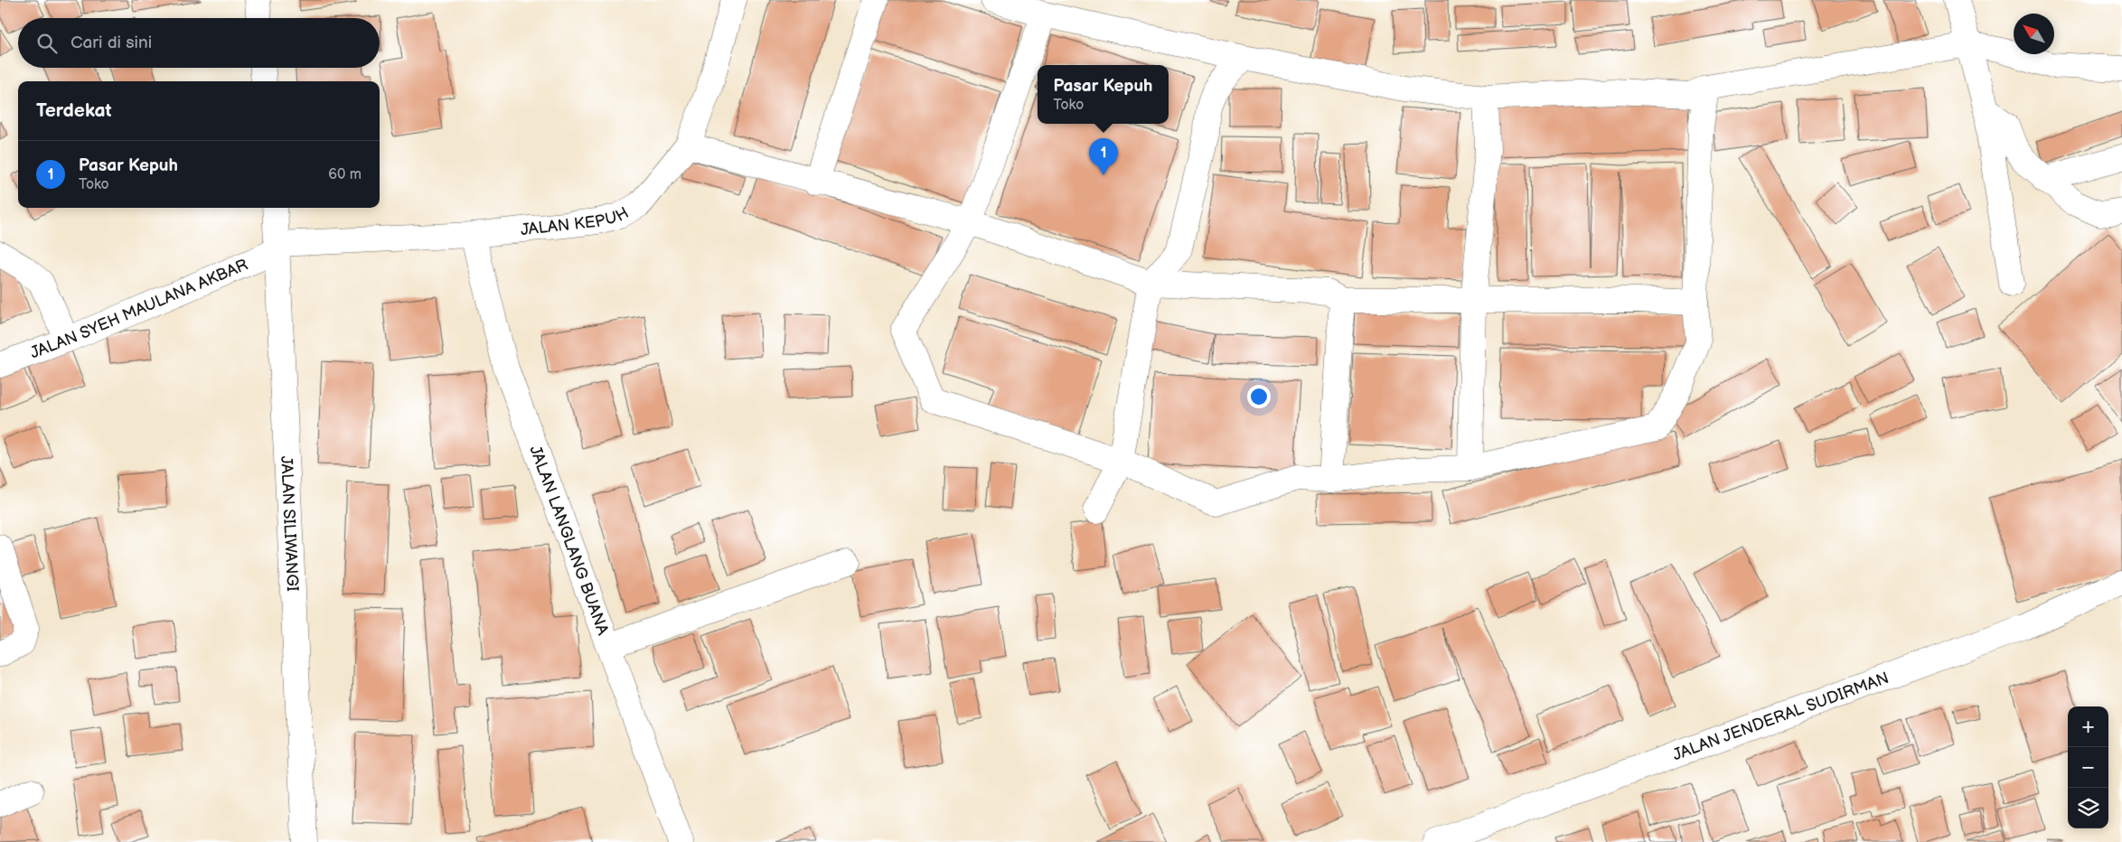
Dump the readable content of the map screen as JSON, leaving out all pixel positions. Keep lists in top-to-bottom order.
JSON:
{
  "streets": {
    "street": [
      "JALAN KEPUH",
      "JALAN SYEH MAULANA AKBAR",
      "JALAN SILIWANGI",
      "JALAN LANGLANG BUANA",
      "JALAN JENDERAL SUDIRMAN"
    ]
  },
  "crossings": [
    ["JALAN KEPUH", "JALAN SYEH MAULANA AKBAR"],
    ["JALAN KEPUH", "JALAN SILIWANGI"],
    ["JALAN KEPUH", "JALAN LANGLANG BUANA"],
    ["JALAN SYEH MAULANA AKBAR", "JALAN SILIWANGI"]
  ],
  "north": "top left",
  "page": {
    "search": "Cari di sini",
    "popup": ["Pasar Kepuh", "Toko"],
    "heading": "Terdekat",
    "pins": "1",
    "list": [
      {
        "mark": "1",
        "name": "Pasar Kepuh",
        "note": "Toko",
        "value": "60 m"
      }
    ],
    "map_buttons": ["+", "−"]
  }
}
